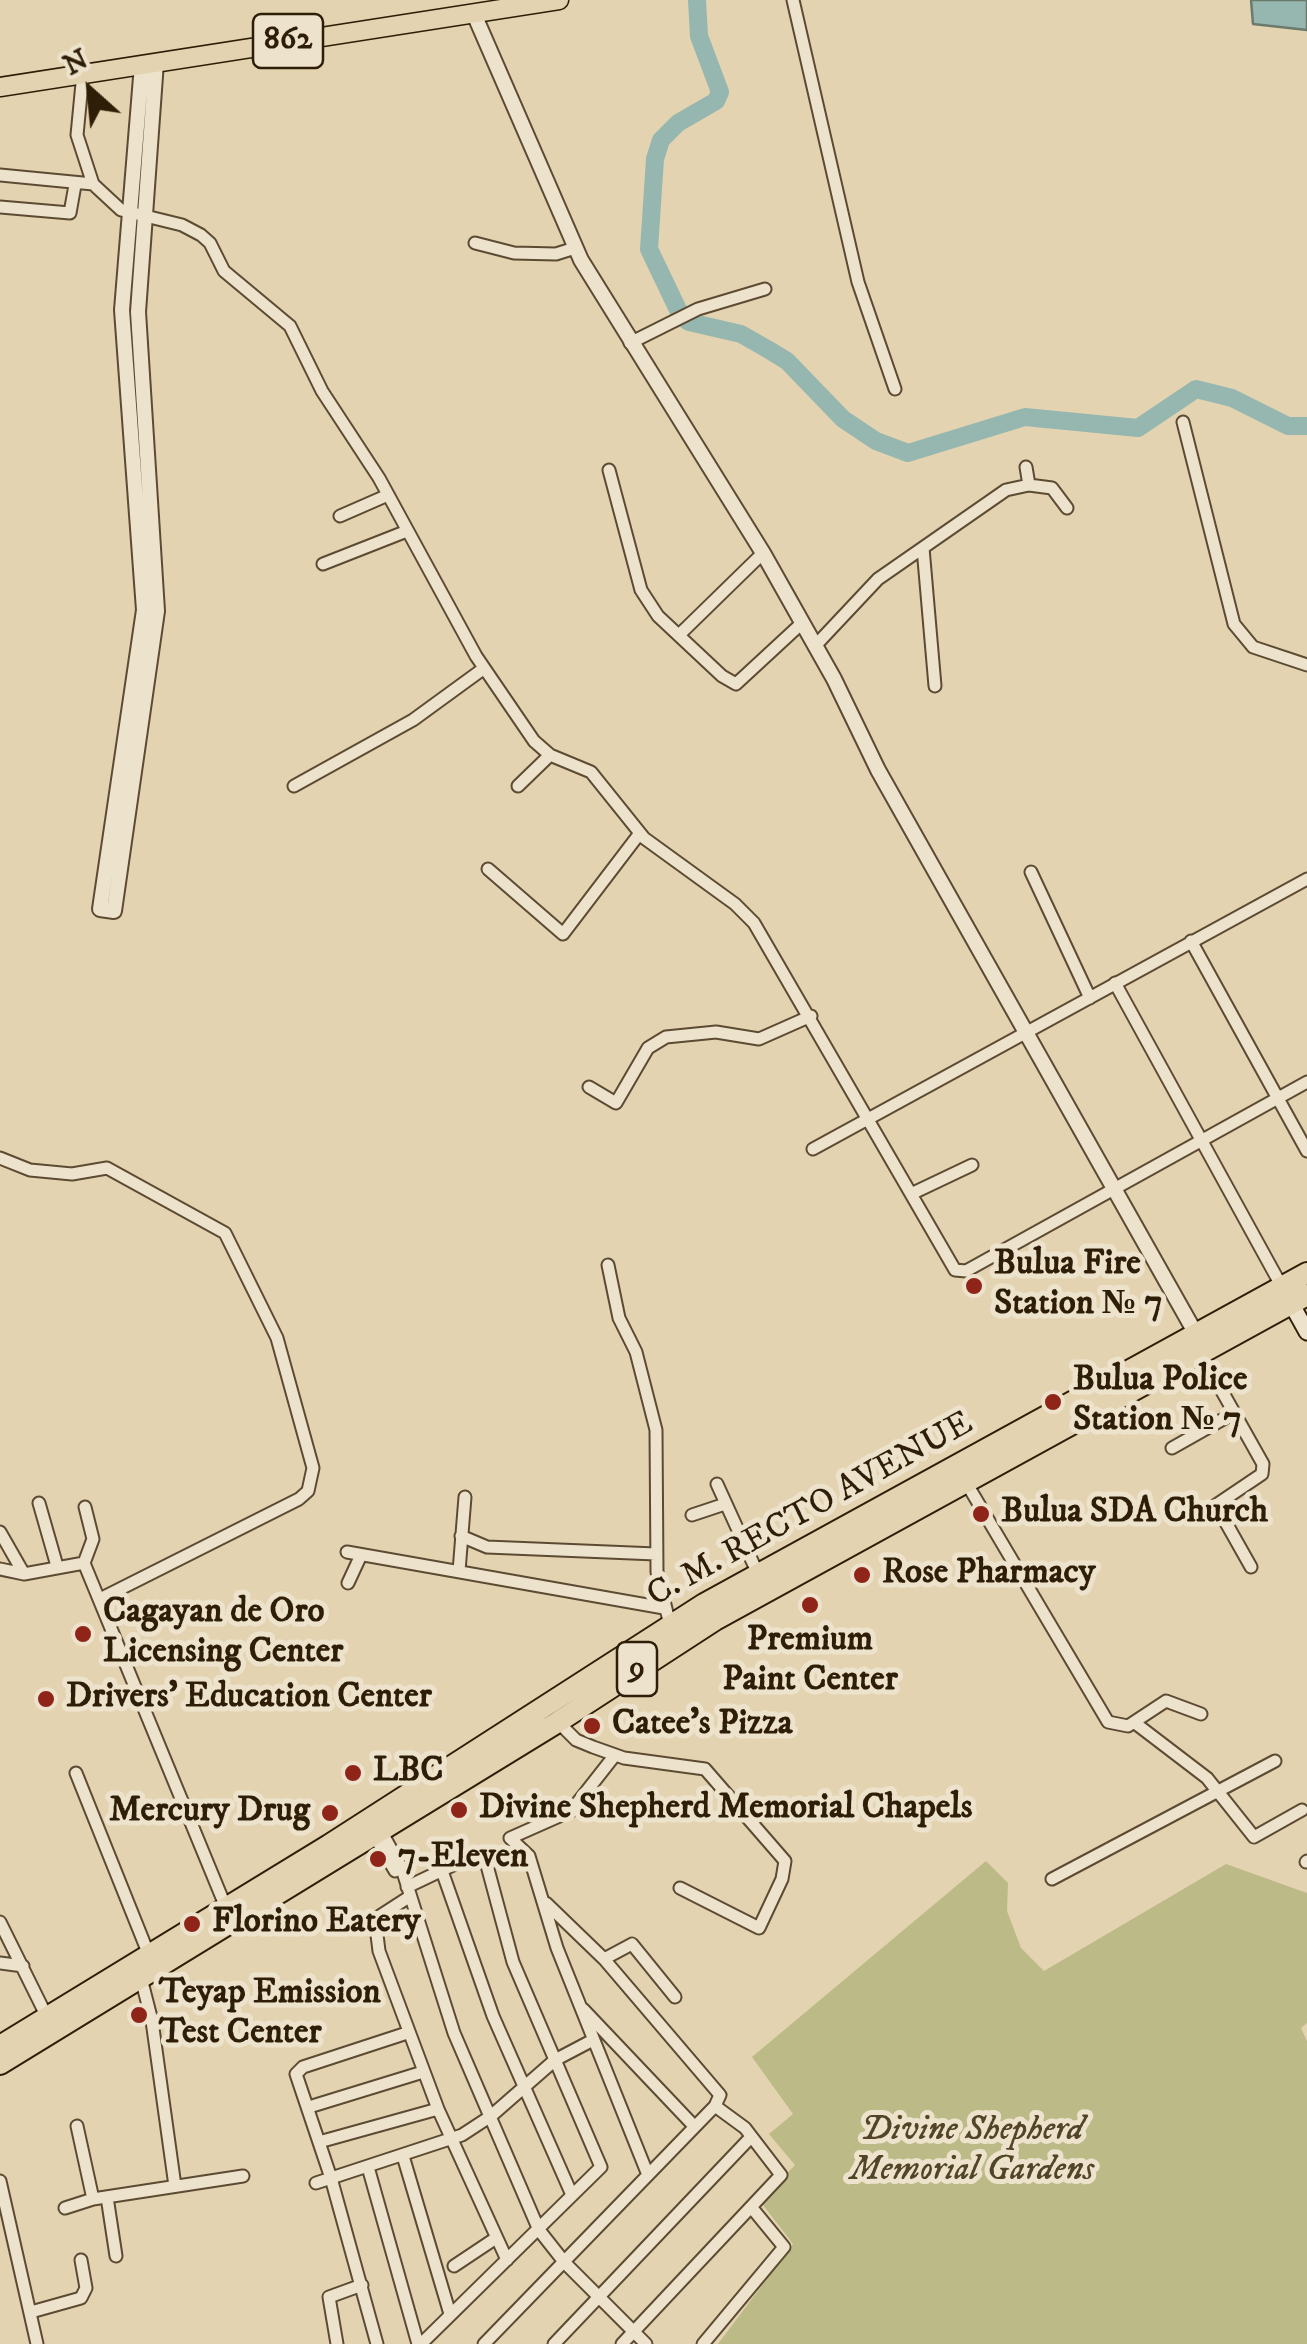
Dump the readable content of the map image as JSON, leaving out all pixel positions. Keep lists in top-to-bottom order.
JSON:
{
  "streets": {
    "highway": ["C. M. RECTO AVENUE", "9"],
    "main road": ["862"]
  },
  "parks": ["Divine Shepherd Memorial Gardens"],
  "places": [
    "Bulua Fire Station № 7",
    "Bulua Police Station № 7",
    "Bulua SDA Church",
    "Rose Pharmacy",
    "Premium Paint Center",
    "Cagayan de Oro Licensing Center",
    "Drivers' Education Center",
    "Catee's Pizza",
    "LBC",
    "Divine Shepherd Memorial Chapels",
    "Mercury Drug",
    "7-Eleven",
    "Florino Eatery",
    "Teyap Emission Test Center"
  ],
  "north": "top left"
}
